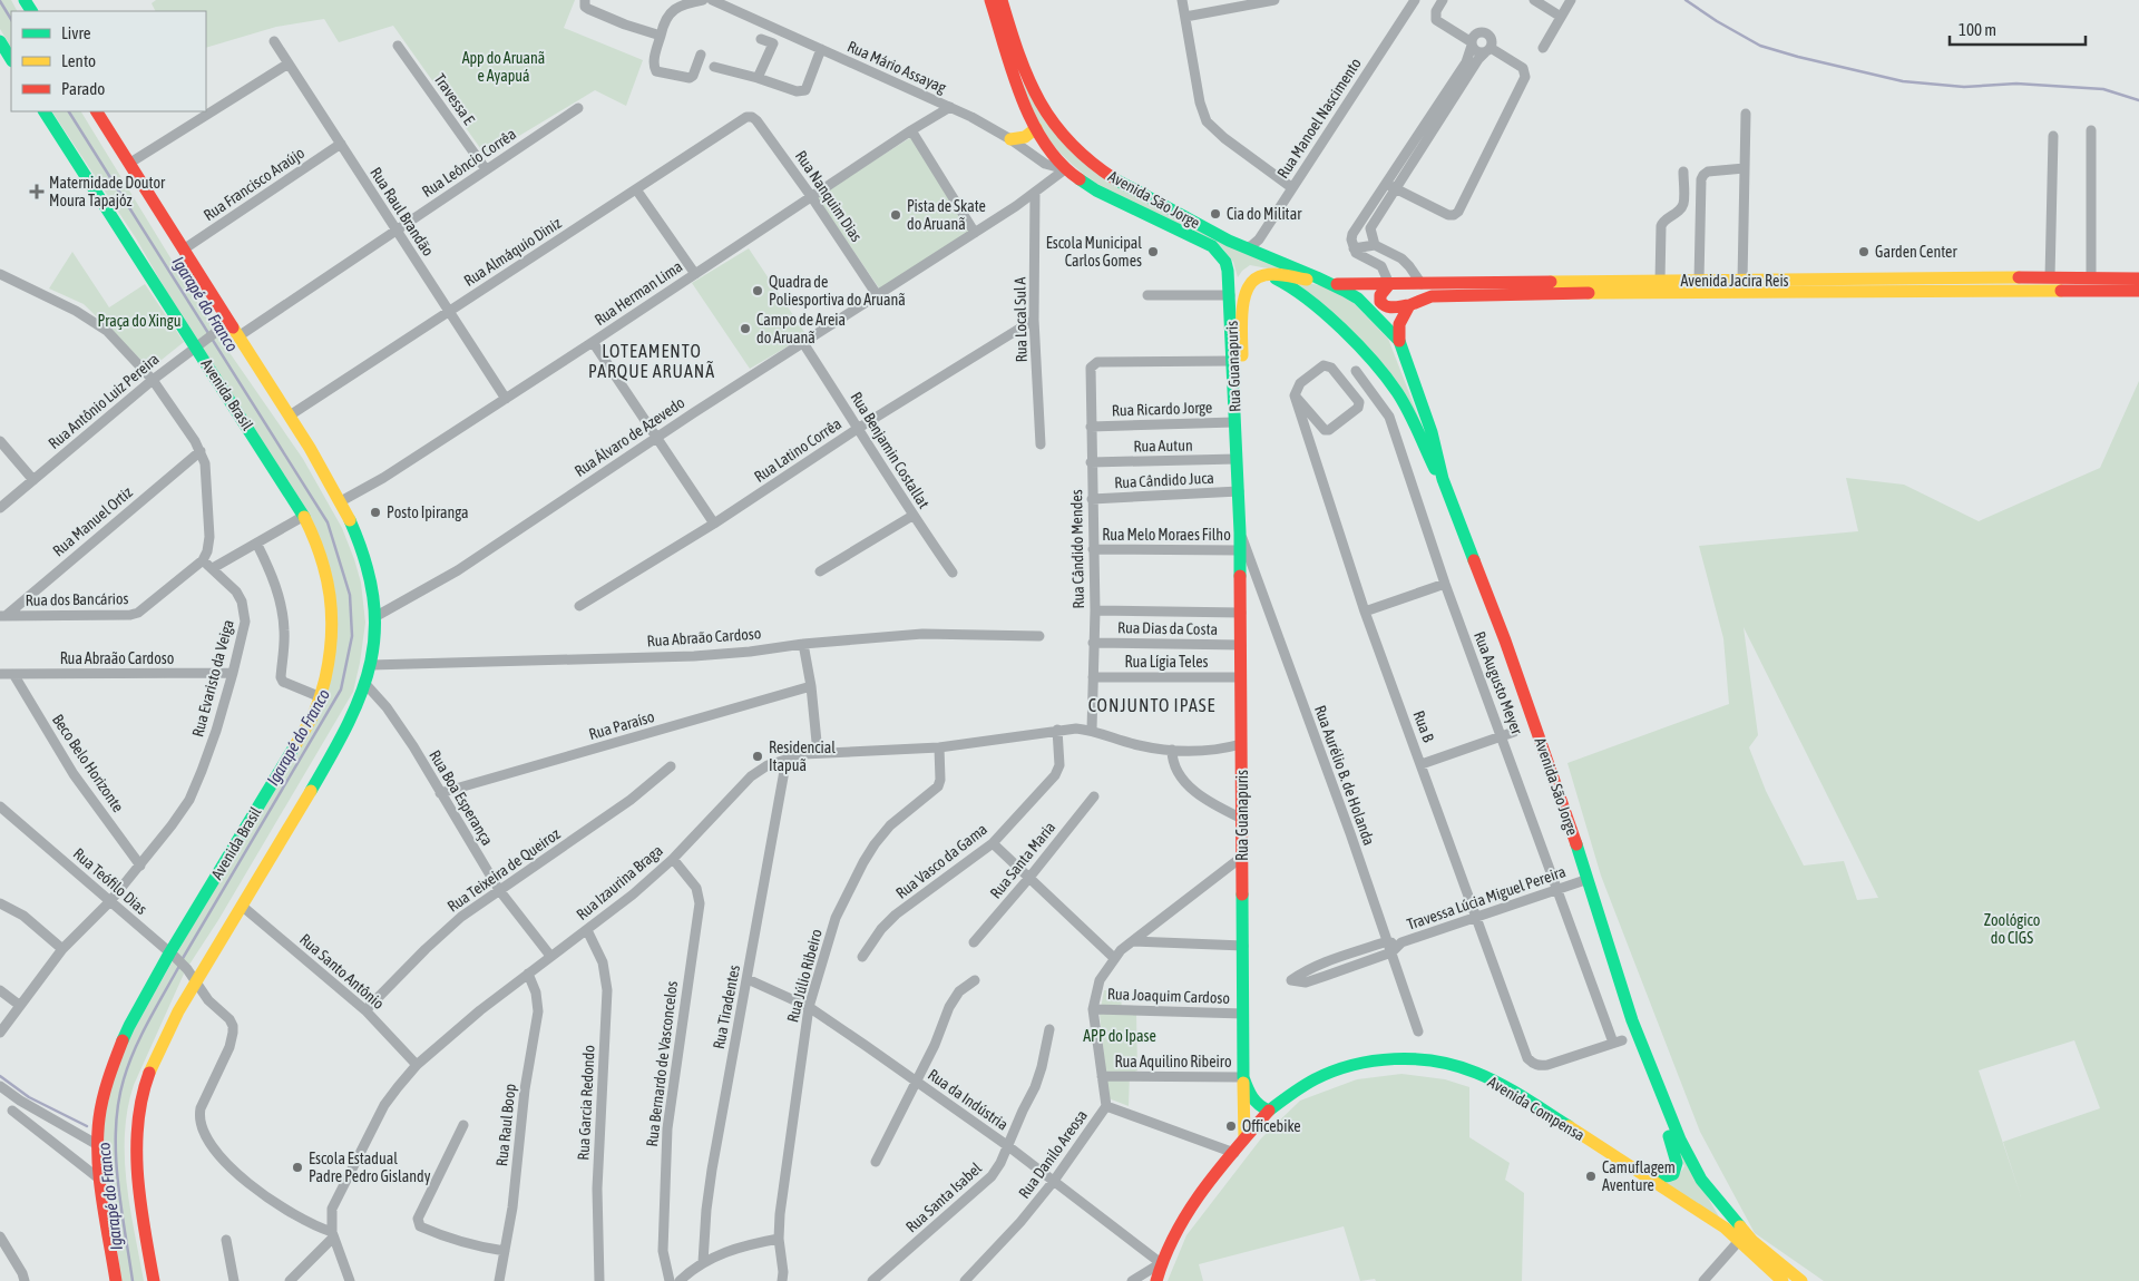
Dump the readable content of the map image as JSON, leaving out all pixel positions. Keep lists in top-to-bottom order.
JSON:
{
  "streets": {
    "main road": [
      "Avenida São Jorge",
      "Avenida Jacira Reis",
      "Rua Guanapuris",
      "Avenida Brasil",
      "Avenida Compensa"
    ],
    "street": [
      "Rua Mário Assayag",
      "Travessa E",
      "Rua Manoel Nascimento",
      "Rua Leôncio Corrêa",
      "Rua Francisco Araújo",
      "Rua Nanquim Dias",
      "Rua Raul Brandão",
      "Rua Almáquio Diniz",
      "Rua Herman Lima",
      "Rua Local Sul A",
      "Rua Antônio Luiz Pereira",
      "Rua Ricardo Jorge",
      "Rua Álvaro de Azevedo",
      "Rua Autun",
      "Rua Latino Corrêa",
      "Rua Benjamin Costallat",
      "Rua Cândido Juca",
      "Rua Manuel Ortiz",
      "Rua Melo Moraes Filho",
      "Rua Cândido Mendes",
      "Rua dos Bancários",
      "Rua Dias da Costa",
      "Rua Abraão Cardoso",
      "Rua Lígia Teles",
      "Rua Evaristo da Veiga",
      "Rua Augusto Meyer",
      "Rua Paraíso",
      "Rua B",
      "Beco Belo Horizonte",
      "Rua Aurélio B. de Holanda",
      "Rua Boa Esperança",
      "Rua Santa Maria",
      "Rua Vasco da Gama",
      "Rua Teixeira de Queiroz",
      "Rua Teófilo Dias",
      "Rua Izaurina Braga",
      "Travessa Lúcia Miguel Pereira",
      "Rua Santo Antônio",
      "Rua Júlio Ribeiro",
      "Rua Joaquim Cardoso",
      "Rua Tiradentes",
      "Rua Aquilino Ribeiro",
      "Rua Bernardo de Vasconcelos",
      "Rua da Indústria",
      "Rua Garcia Redondo",
      "Rua Raul Boop",
      "Rua Danilo Areosa",
      "Rua Santa Isabel"
    ]
  },
  "crossings": [
    ["Rua Mário Assayag", "Avenida São Jorge"],
    ["Rua Mário Assayag", "Rua Herman Lima"],
    ["Rua Mário Assayag", "Rua Álvaro de Azevedo"],
    ["Travessa E", "Rua Leôncio Corrêa"],
    ["Rua Manoel Nascimento", "Avenida São Jorge"],
    ["Rua Leôncio Corrêa", "Rua Raul Brandão"],
    ["Rua Francisco Araújo", "Rua Raul Brandão"],
    ["Rua Nanquim Dias", "Rua Almáquio Diniz"],
    ["Rua Nanquim Dias", "Rua Herman Lima"],
    ["Rua Nanquim Dias", "Rua Álvaro de Azevedo"],
    ["Avenida São Jorge", "Avenida Jacira Reis"],
    ["Avenida São Jorge", "Rua Guanapuris"],
    ["Avenida São Jorge", "Rua Álvaro de Azevedo"],
    ["Rua Raul Brandão", "Rua Almáquio Diniz"],
    ["Rua Raul Brandão", "Rua Herman Lima"],
    ["Rua Local Sul A", "Rua Álvaro de Azevedo"],
    ["Rua Local Sul A", "Rua Latino Corrêa"],
    ["Rua Guanapuris", "Rua Ricardo Jorge"],
    ["Rua Guanapuris", "Rua Autun"],
    ["Rua Guanapuris", "Rua Cândido Juca"],
    ["Rua Guanapuris", "Rua Melo Moraes Filho"],
    ["Rua Guanapuris", "Rua Cândido Mendes"],
    ["Rua Guanapuris", "Rua Dias da Costa"],
    ["Rua Guanapuris", "Rua Lígia Teles"],
    ["Rua Guanapuris", "Rua Aurélio B. de Holanda"],
    ["Rua Guanapuris", "Rua Izaurina Braga"],
    ["Rua Guanapuris", "Rua Joaquim Cardoso"],
    ["Rua Guanapuris", "Rua Aquilino Ribeiro"],
    ["Rua Guanapuris", "Avenida Compensa"],
    ["Rua Guanapuris", "Rua Danilo Areosa"],
    ["Avenida Brasil", "Rua Antônio Luiz Pereira"],
    ["Avenida Brasil", "Rua Teófilo Dias"],
    ["Rua Ricardo Jorge", "Rua Cândido Mendes"],
    ["Rua Álvaro de Azevedo", "Rua Benjamin Costallat"],
    ["Rua Autun", "Rua Cândido Mendes"],
    ["Rua Latino Corrêa", "Rua Benjamin Costallat"],
    ["Rua Cândido Juca", "Rua Cândido Mendes"],
    ["Rua Manuel Ortiz", "Rua dos Bancários"],
    ["Rua Melo Moraes Filho", "Rua Cândido Mendes"],
    ["Rua Cândido Mendes", "Rua Dias da Costa"],
    ["Rua Cândido Mendes", "Rua Lígia Teles"],
    ["Rua Cândido Mendes", "Rua Izaurina Braga"],
    ["Rua dos Bancários", "Rua Evaristo da Veiga"],
    ["Rua Abraão Cardoso", "Rua Evaristo da Veiga"],
    ["Rua Abraão Cardoso", "Beco Belo Horizonte"],
    ["Rua Evaristo da Veiga", "Beco Belo Horizonte"],
    ["Rua Evaristo da Veiga", "Rua Teófilo Dias"],
    ["Rua Augusto Meyer", "Rua B"],
    ["Rua Augusto Meyer", "Travessa Lúcia Miguel Pereira"],
    ["Rua Paraíso", "Rua Boa Esperança"],
    ["Rua B", "Travessa Lúcia Miguel Pereira"],
    ["Rua Aurélio B. de Holanda", "Travessa Lúcia Miguel Pereira"],
    ["Rua Boa Esperança", "Rua Teixeira de Queiroz"],
    ["Rua Boa Esperança", "Rua Izaurina Braga"],
    ["Rua Vasco da Gama", "Rua Izaurina Braga"],
    ["Rua Teixeira de Queiroz", "Rua Santo Antônio"],
    ["Rua Teófilo Dias", "Rua Izaurina Braga"],
    ["Rua Izaurina Braga", "Rua Santo Antônio"],
    ["Rua Izaurina Braga", "Rua Júlio Ribeiro"],
    ["Rua Izaurina Braga", "Rua Tiradentes"],
    ["Rua Izaurina Braga", "Rua Bernardo de Vasconcelos"],
    ["Rua Izaurina Braga", "Rua Garcia Redondo"],
    ["Rua Izaurina Braga", "Rua Raul Boop"],
    ["Rua Júlio Ribeiro", "Rua da Indústria"],
    ["Rua Joaquim Cardoso", "Rua Danilo Areosa"],
    ["Rua Tiradentes", "Rua da Indústria"],
    ["Rua Aquilino Ribeiro", "Rua Danilo Areosa"],
    ["Rua da Indústria", "Avenida Compensa"],
    ["Rua da Indústria", "Rua Danilo Areosa"],
    ["Rua da Indústria", "Rua Santa Isabel"]
  ],
  "districts": ["LOTEAMENTO PARQUE ARUANÃ", "CONJUNTO IPASE"],
  "water": ["Igarapé do Franco"],
  "parks": [
    "App do Aruanã e Ayapuá",
    "Praça do Xingu",
    "Zoológico do CIGS",
    "APP do Ipase"
  ],
  "places": {
    "health": ["Maternidade Doutor Moura Tapajóz"],
    "other": [
      "Cia do Militar",
      "Pista de Skate do Aruanã",
      "Escola Municipal Carlos Gomes",
      "Garden Center",
      "Quadra de Poliesportiva do Aruanã",
      "Campo de Areia do Aruanã",
      "Posto Ipiranga",
      "Residencial Itapuã",
      "Officebike",
      "Escola Estadual Padre Pedro Gislandy",
      "Camuflagem Aventure"
    ]
  },
  "legend": ["Livre", "Lento", "Parado"],
  "scale_bar": "100 m"
}
